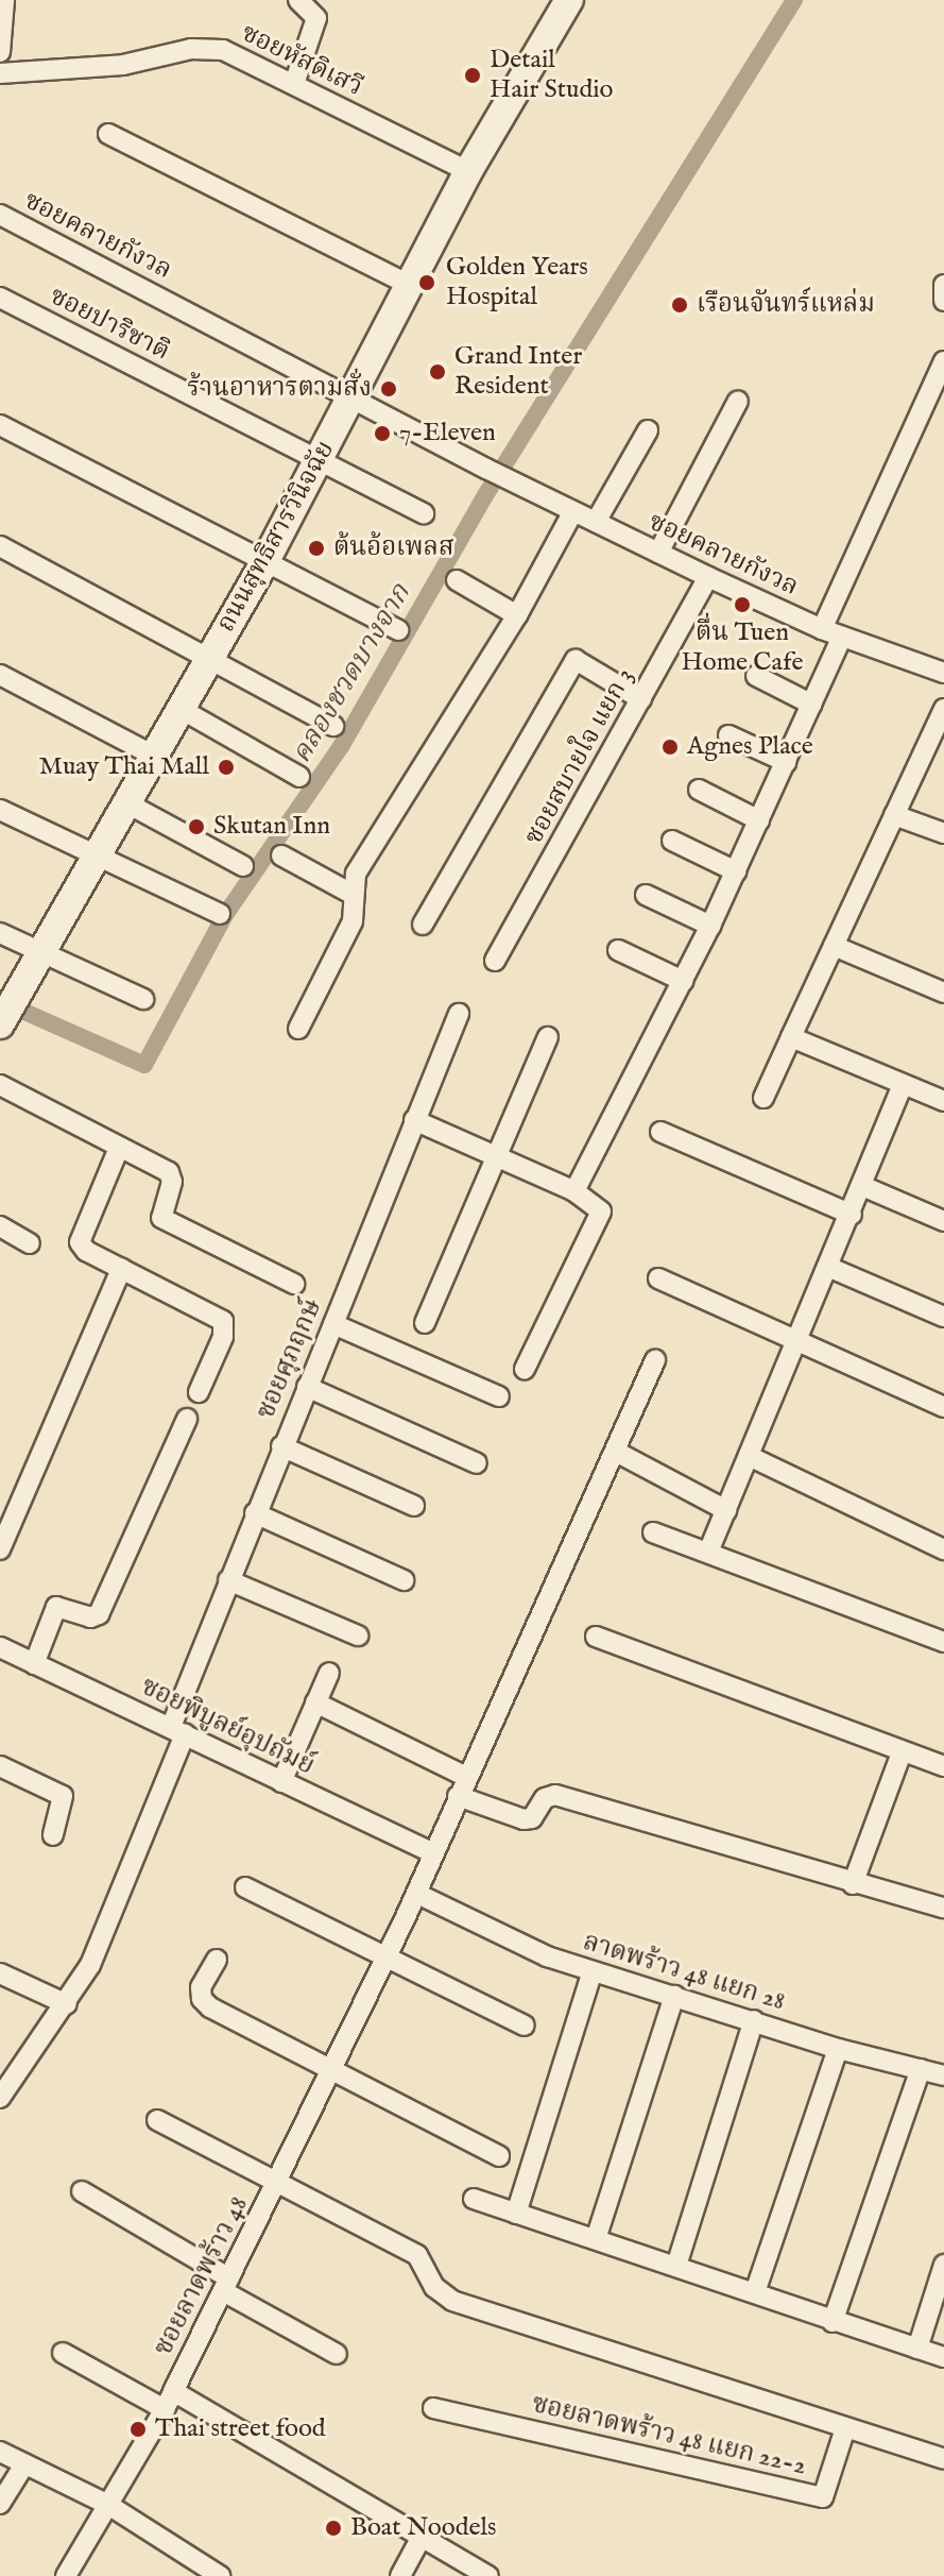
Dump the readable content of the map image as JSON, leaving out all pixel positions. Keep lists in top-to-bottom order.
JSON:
{
  "streets": {
    "street": [
      "ซอยหัสดิเสวี",
      "ซอยคลายกังวล",
      "ซอยปาริชาติ",
      "ถนนสุทธิสารวินิจฉัย",
      "ซอยสบายใจ แยก 3",
      "ซอยศุภฤกษ์",
      "ซอยพิบูลย์อุปถัมย์",
      "ลาดพร้าว 48 แยก 28",
      "ซอยลาดพร้าว 48",
      "ซอยลาดพร้าว 48 แยก 22-2"
    ]
  },
  "crossings": [
    ["ซอยหัสดิเสวี", "ถนนสุทธิสารวินิจฉัย"],
    ["ซอยคลายกังวล", "ถนนสุทธิสารวินิจฉัย"],
    ["ซอยคลายกังวล", "ซอยสบายใจ แยก 3"],
    ["ซอยปาริชาติ", "ถนนสุทธิสารวินิจฉัย"],
    ["ซอยศุภฤกษ์", "ซอยพิบูลย์อุปถัมย์"],
    ["ซอยพิบูลย์อุปถัมย์", "ซอยลาดพร้าว 48"],
    ["ลาดพร้าว 48 แยก 28", "ซอยลาดพร้าว 48"]
  ],
  "water": ["คลองชวดบางจาก"],
  "places": [
    "Detail Hair Studio",
    "Golden Years Hospital",
    "เรือนจันทร์แหล่ม",
    "Grand Inter Resident",
    "ร้านอาหารตามสั่ง",
    "7-Eleven",
    "ต้นอ้อเพลส",
    "ตื่น Tuen Home Cafe",
    "Agnes Place",
    "Muay Thai Mall",
    "Skutan Inn",
    "Thai street food",
    "Boat Noodels"
  ]
}
